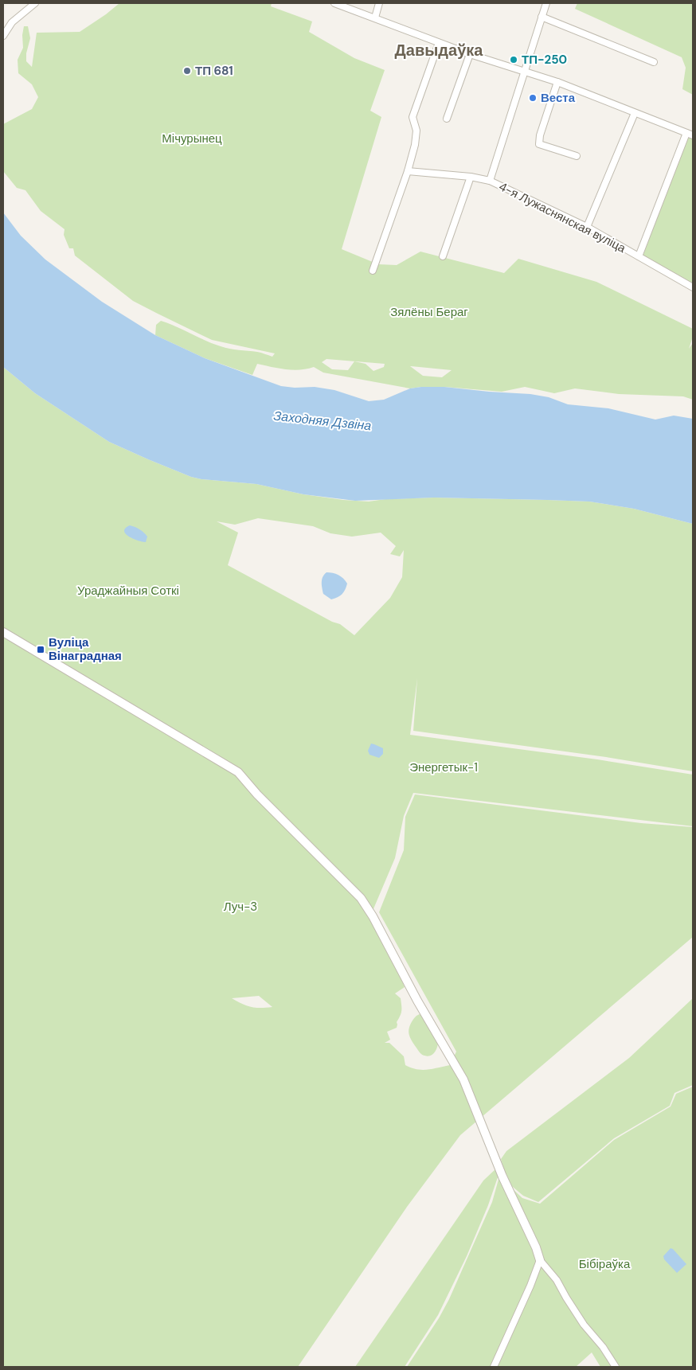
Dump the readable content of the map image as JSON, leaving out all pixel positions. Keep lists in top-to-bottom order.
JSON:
{
  "streets": {
    "street": ["4-я Лужаснянская вуліца"]
  },
  "districts": ["Давыдаўка"],
  "water": ["Заходняя Дзвіна"],
  "parks": [
    "Мічурынец",
    "Зялёны Бераг",
    "Ураджайныя Соткі",
    "Энергетык-1",
    "Луч-3",
    "Бібіраўка"
  ],
  "places": {
    "other": ["ТП-250", "ТП 681", "Веста"],
    "transit": ["Вуліца Вінаградная"]
  }
}
